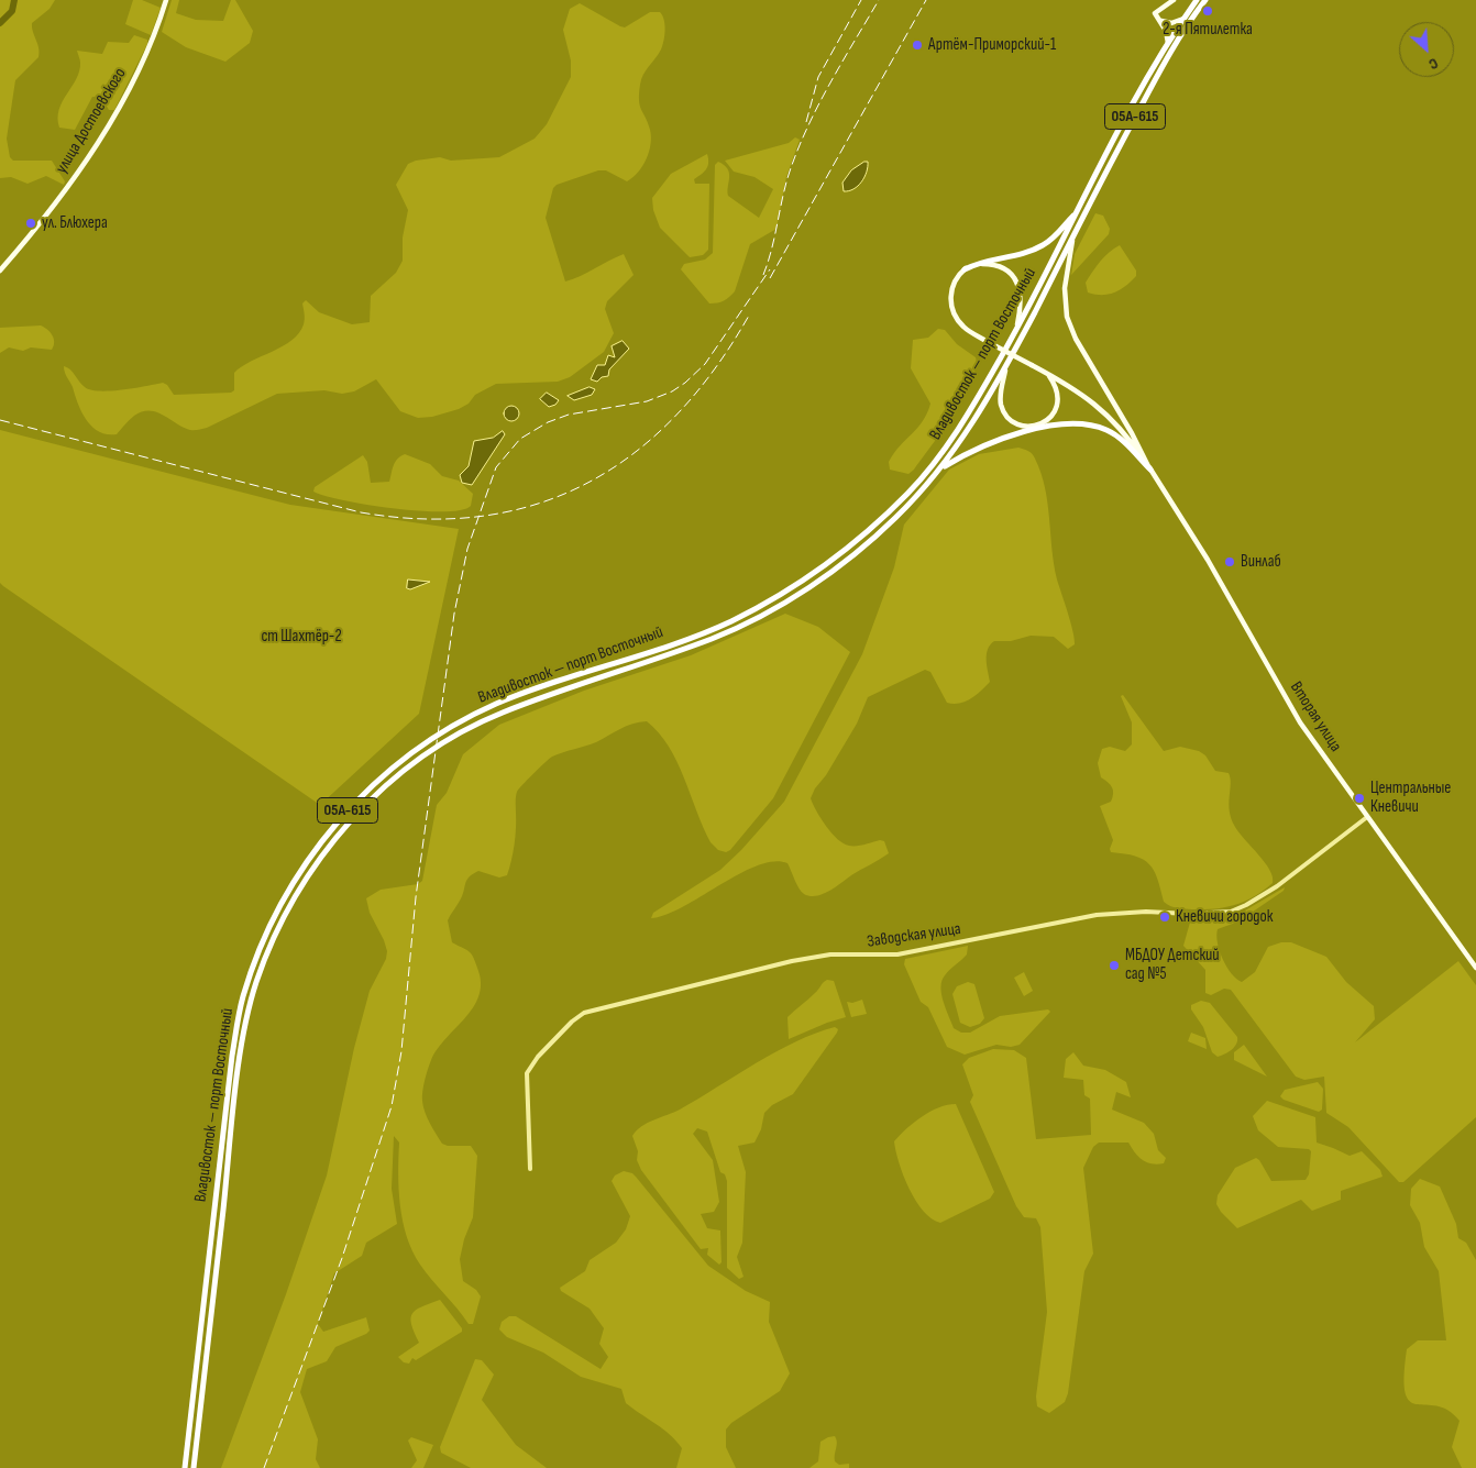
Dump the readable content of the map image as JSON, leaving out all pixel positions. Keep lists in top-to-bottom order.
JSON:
{
  "streets": {
    "highway": ["05А-615", "Владивосток — порт Восточный"],
    "main road": ["улица Достоевского", "Вторая улица"],
    "street": ["Заводская улица"]
  },
  "crossings": [
    ["Вторая улица", "Заводская улица"]
  ],
  "parks": ["ст Шахтёр-2"],
  "places": [
    "2-я Пятилетка",
    "Артём-Приморский-1",
    "ул. Блюхера",
    "Винлаб",
    "Центральные Кневичи",
    "Кневичи городок",
    "МБДОУ Детский сад №5"
  ],
  "north": "bottom right"
}
